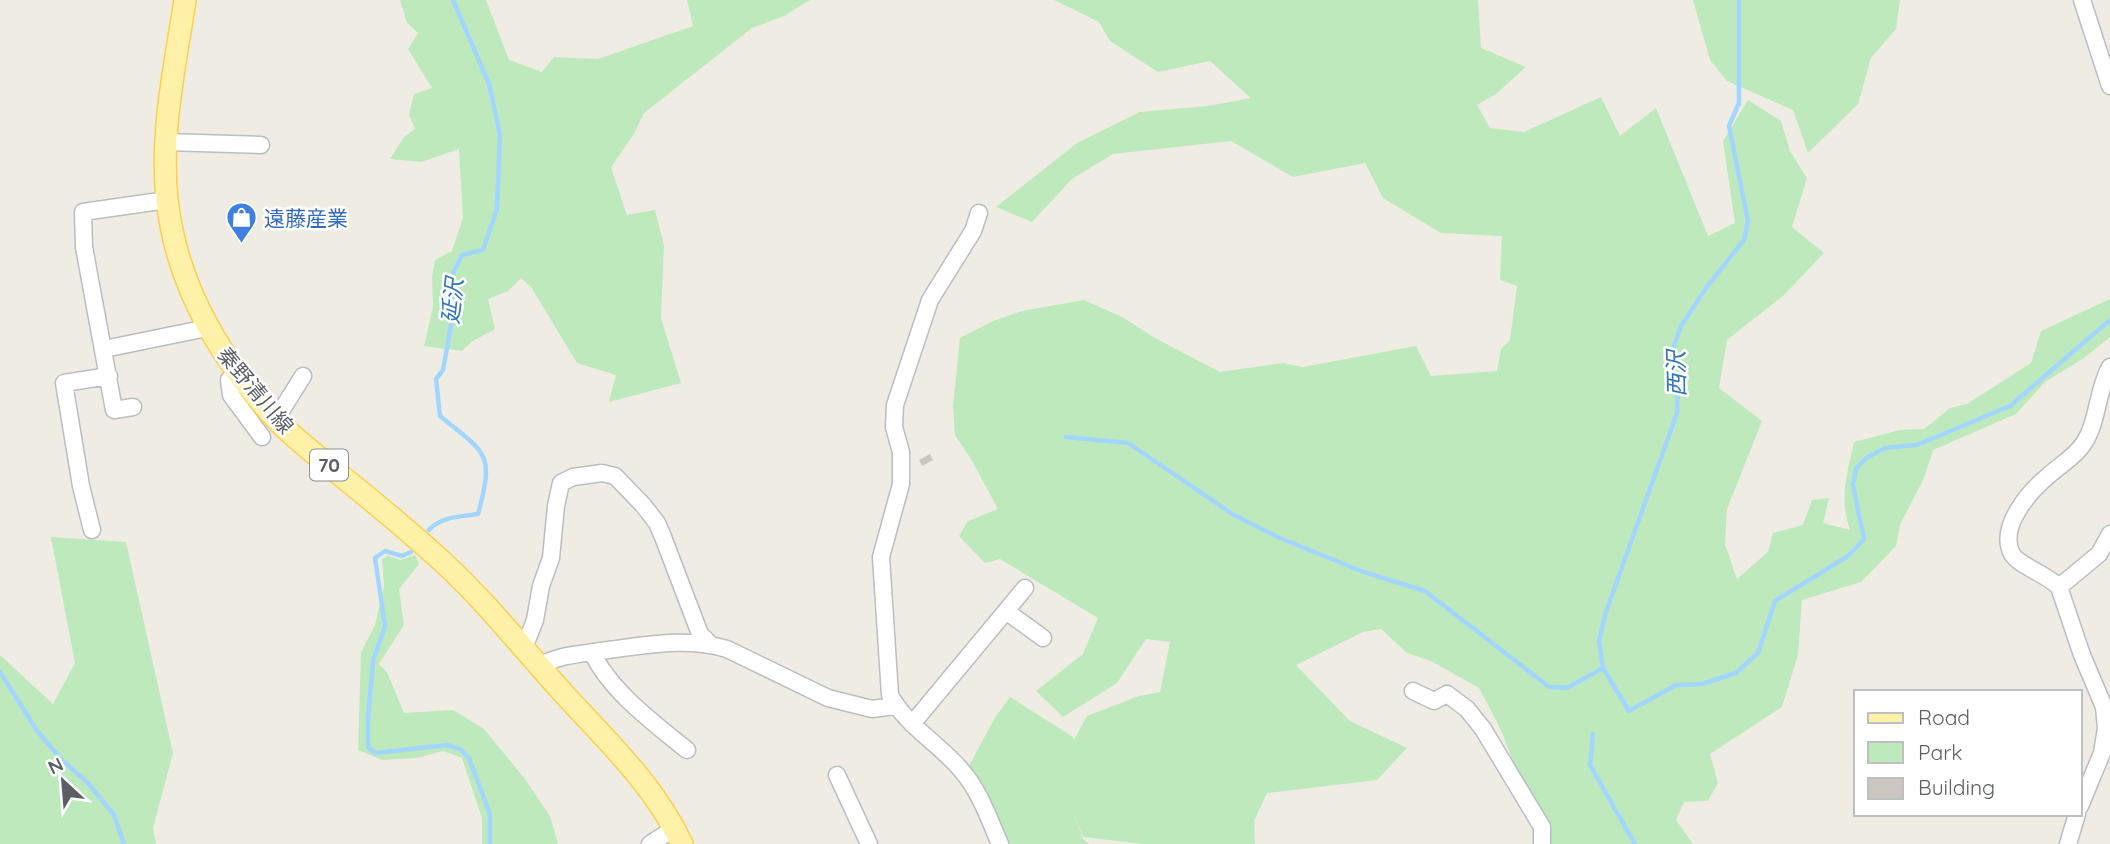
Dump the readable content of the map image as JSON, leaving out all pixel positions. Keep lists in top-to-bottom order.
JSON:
{
  "streets": {
    "main road": ["秦野清川線", "70"]
  },
  "water": ["延沢", "西沢"],
  "places": {
    "shop": ["遠藤産業"]
  },
  "legend": ["Road", "Park", "Building"],
  "north": "top left"
}
